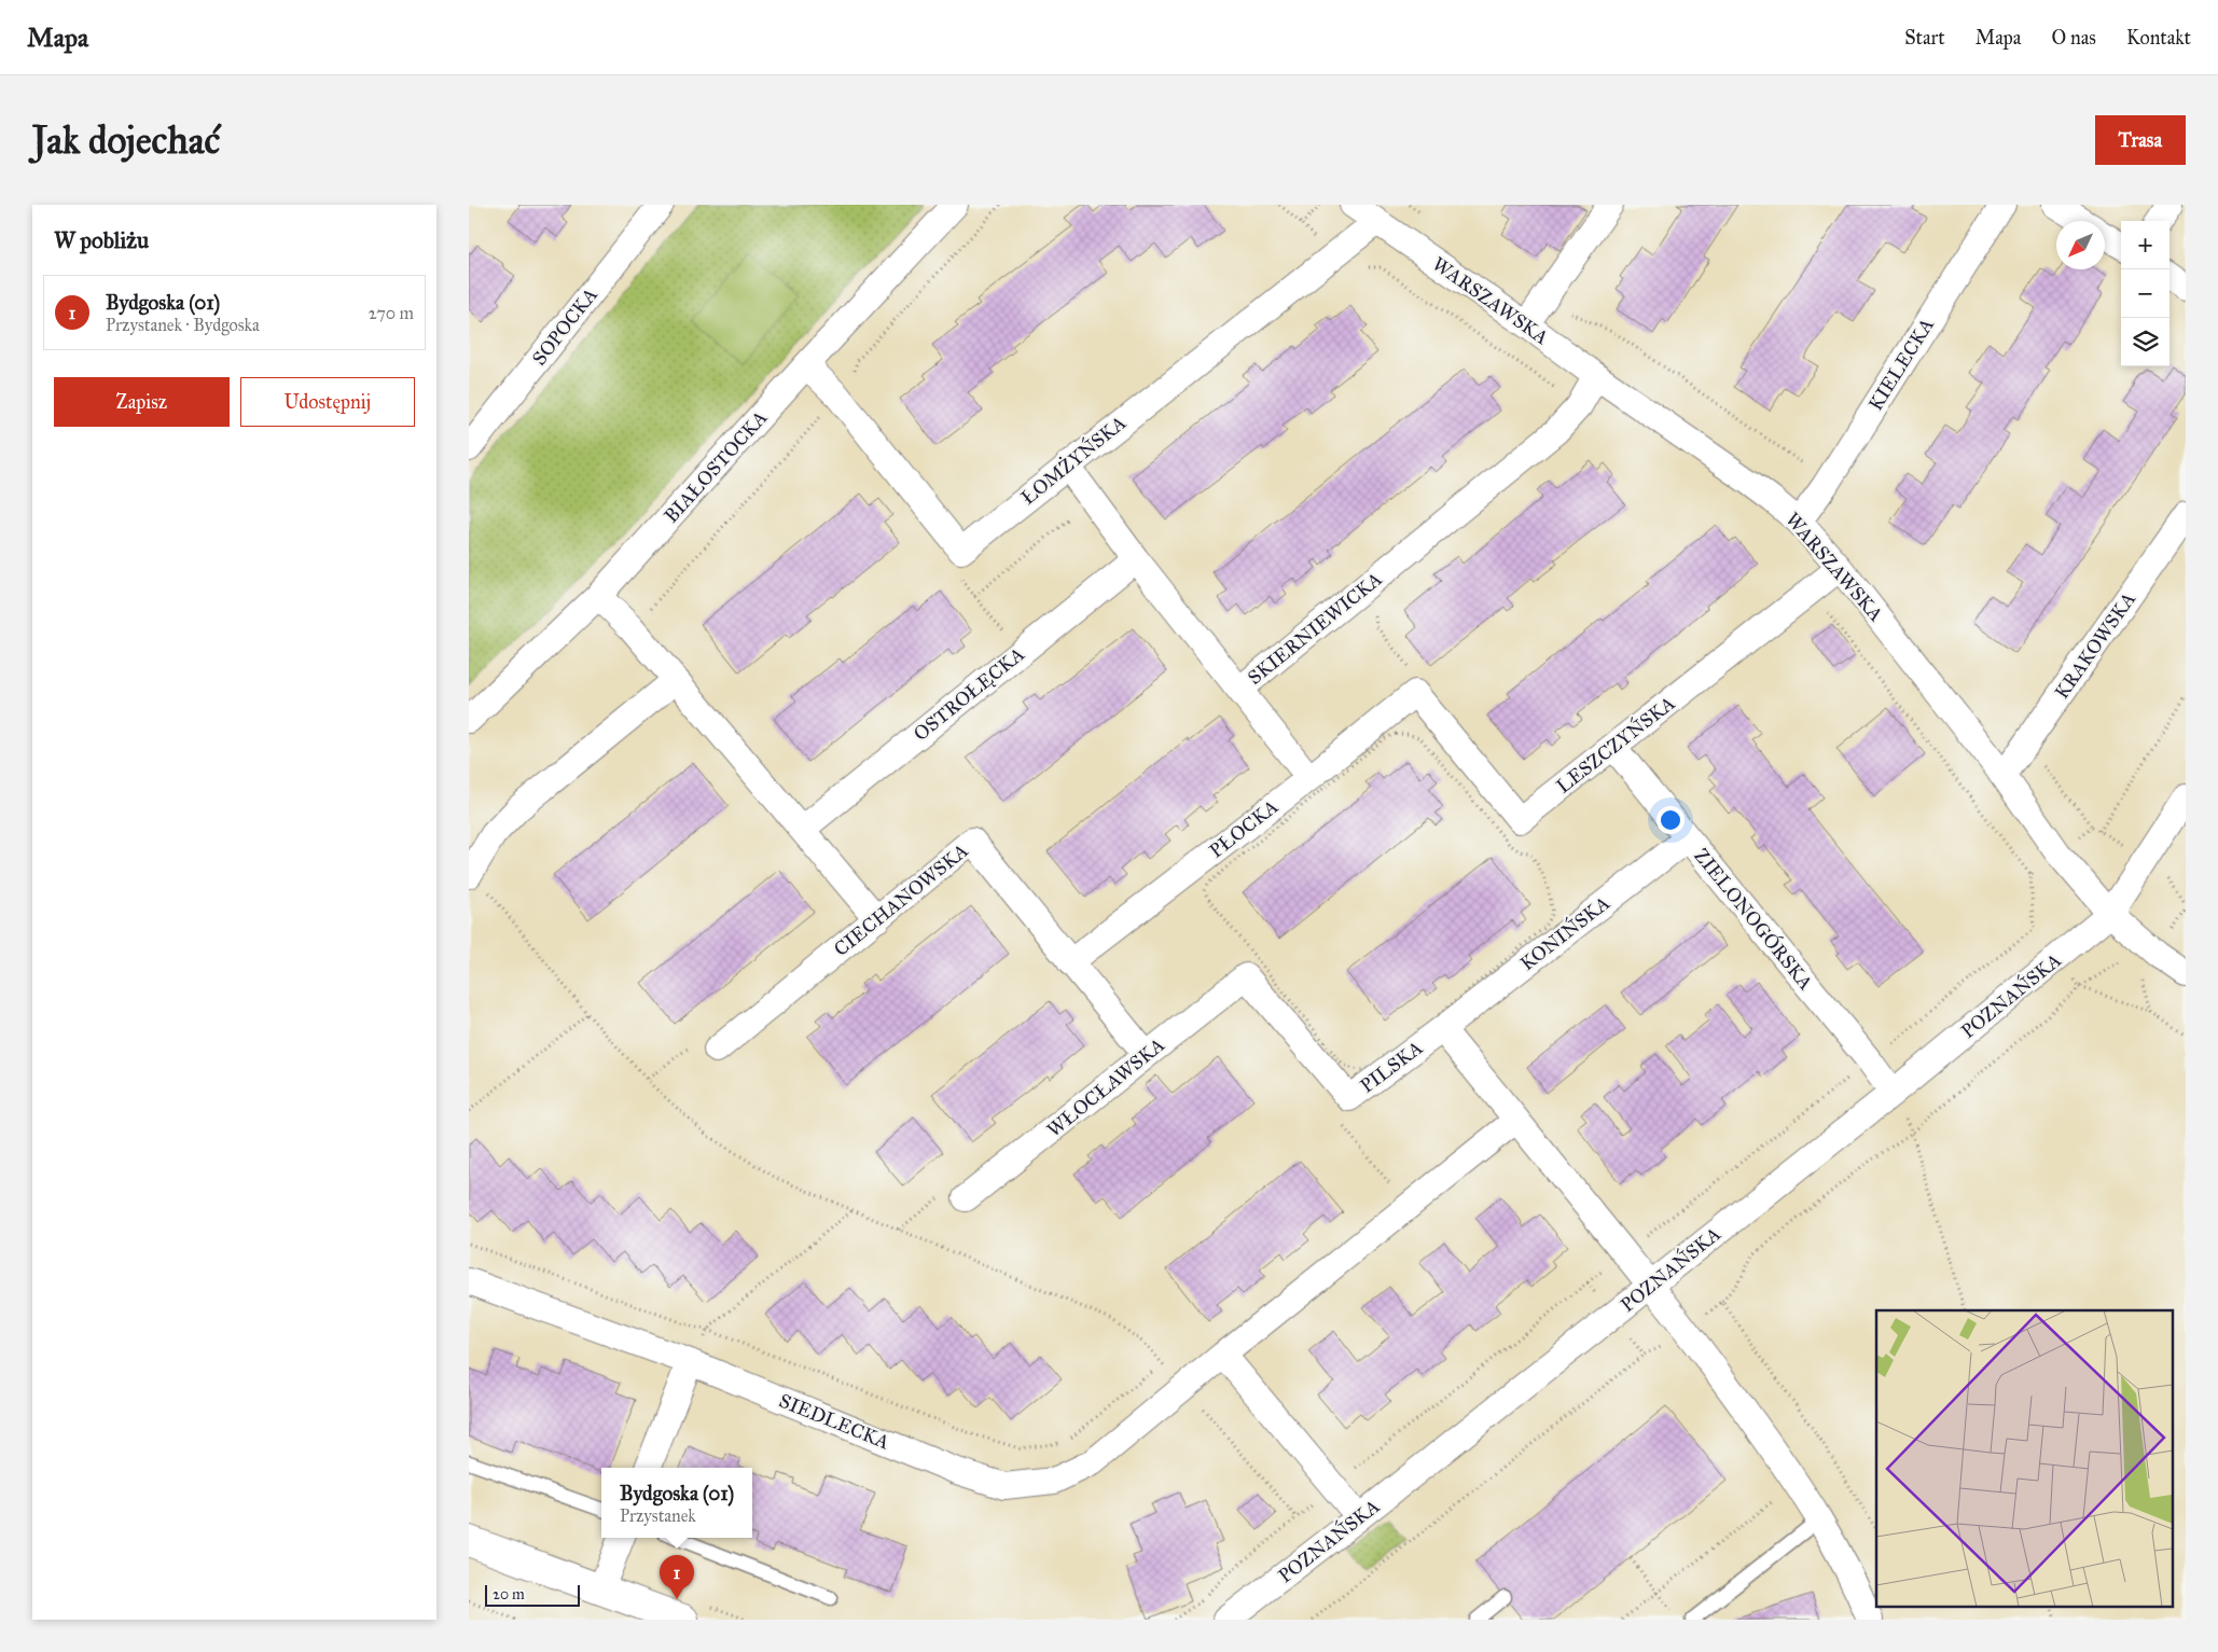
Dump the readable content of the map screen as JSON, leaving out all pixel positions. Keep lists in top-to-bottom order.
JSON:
{
  "streets": {
    "street": [
      "WARSZAWSKA",
      "SOPOCKA",
      "KIELECKA",
      "ŁOMŻYŃSKA",
      "BIAŁOSTOCKA",
      "SKIERNIEWICKA",
      "KRAKOWSKA",
      "OSTROŁĘCKA",
      "LESZCZYŃSKA",
      "PŁOCKA",
      "CIECHANOWSKA",
      "ZIELONOGÓRSKA",
      "KONIŃSKA",
      "POZNAŃSKA",
      "PILSKA",
      "WŁOCŁAWSKA",
      "SIEDLECKA"
    ]
  },
  "crossings": [
    ["WARSZAWSKA", "KIELECKA"],
    ["WARSZAWSKA", "ŁOMŻYŃSKA"],
    ["WARSZAWSKA", "SKIERNIEWICKA"],
    ["WARSZAWSKA", "KRAKOWSKA"],
    ["WARSZAWSKA", "LESZCZYŃSKA"],
    ["WARSZAWSKA", "POZNAŃSKA"],
    ["ŁOMŻYŃSKA", "BIAŁOSTOCKA"],
    ["ŁOMŻYŃSKA", "SKIERNIEWICKA"],
    ["SKIERNIEWICKA", "OSTROŁĘCKA"],
    ["LESZCZYŃSKA", "PŁOCKA"],
    ["LESZCZYŃSKA", "ZIELONOGÓRSKA"],
    ["PŁOCKA", "CIECHANOWSKA"],
    ["CIECHANOWSKA", "WŁOCŁAWSKA"],
    ["ZIELONOGÓRSKA", "KONIŃSKA"],
    ["ZIELONOGÓRSKA", "POZNAŃSKA"],
    ["KONIŃSKA", "PILSKA"],
    ["POZNAŃSKA", "PILSKA"],
    ["PILSKA", "WŁOCŁAWSKA"]
  ],
  "scale_bar": "20 m",
  "north": "bottom left",
  "page": {
    "header": "Mapa",
    "nav": [
      "Start",
      "Mapa",
      "O nas",
      "Kontakt"
    ],
    "buttons": [
      "Trasa",
      ["Zapisz", "Udostępnij"]
    ],
    "title": "Jak dojechać",
    "heading": "W pobliżu",
    "map_buttons": ["+", "−"],
    "list": [
      {
        "mark": "1",
        "name": "Bydgoska (01)",
        "note": "Przystanek · Bydgoska",
        "value": "270 m"
      }
    ],
    "popup": ["Bydgoska (01)", "Przystanek"],
    "pins": "1",
    "scale": "20 m"
  }
}
